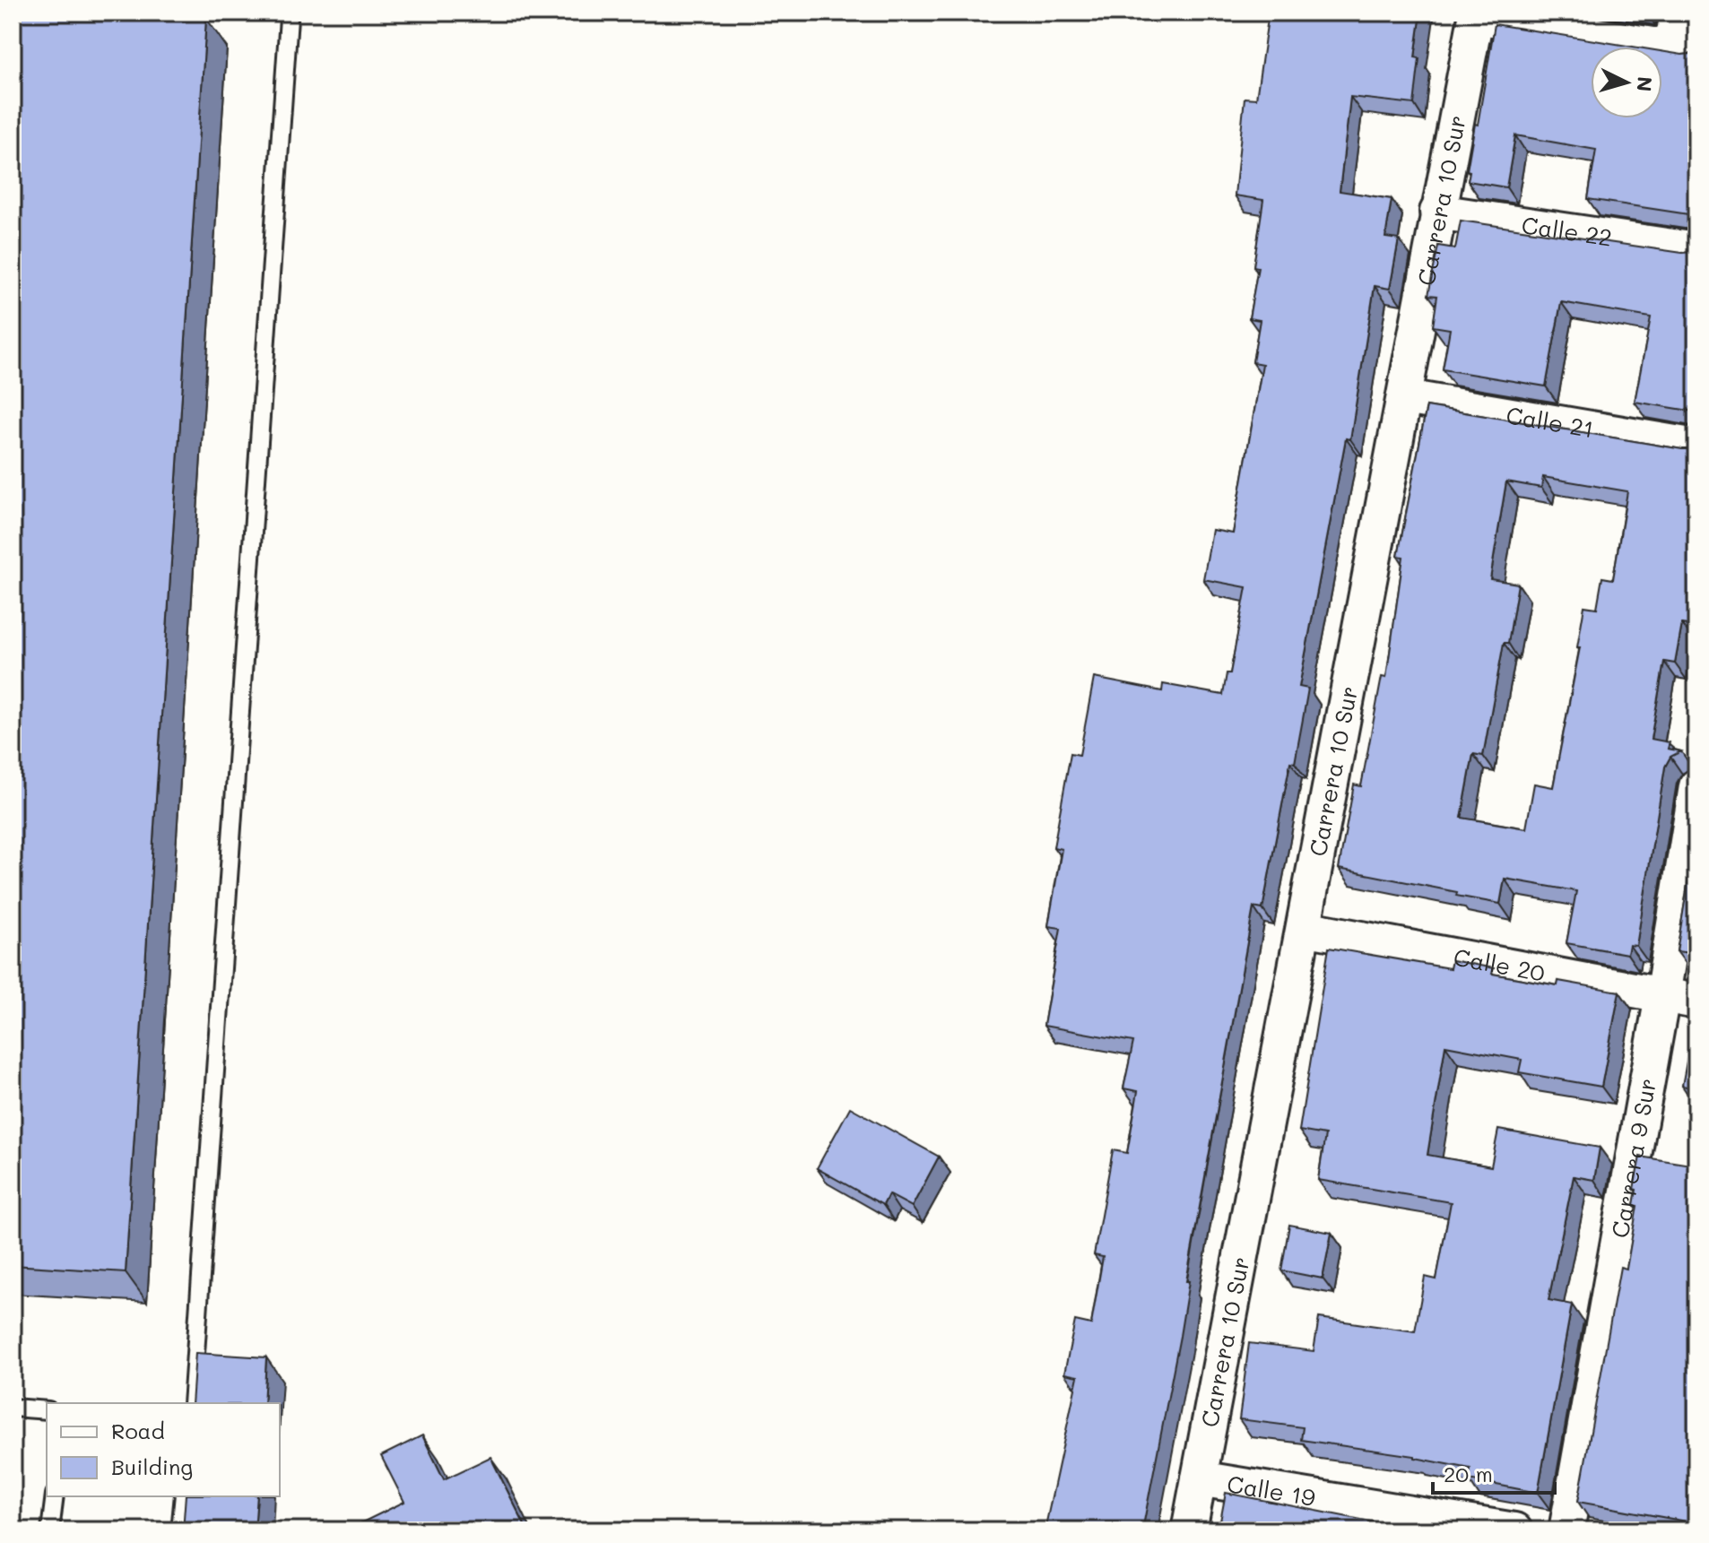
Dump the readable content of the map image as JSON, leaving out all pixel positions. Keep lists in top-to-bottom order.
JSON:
{
  "streets": {
    "street": [
      "Carrera 10 Sur",
      "Calle 22",
      "Calle 21",
      "Calle 20",
      "Carrera 9 Sur",
      "Calle 19"
    ]
  },
  "crossings": [
    ["Carrera 10 Sur", "Calle 22"],
    ["Carrera 10 Sur", "Calle 21"],
    ["Carrera 10 Sur", "Calle 20"],
    ["Carrera 10 Sur", "Calle 19"],
    ["Calle 20", "Carrera 9 Sur"]
  ],
  "legend": ["Road", "Building"],
  "scale_bar": "20 m",
  "north": "right"
}
